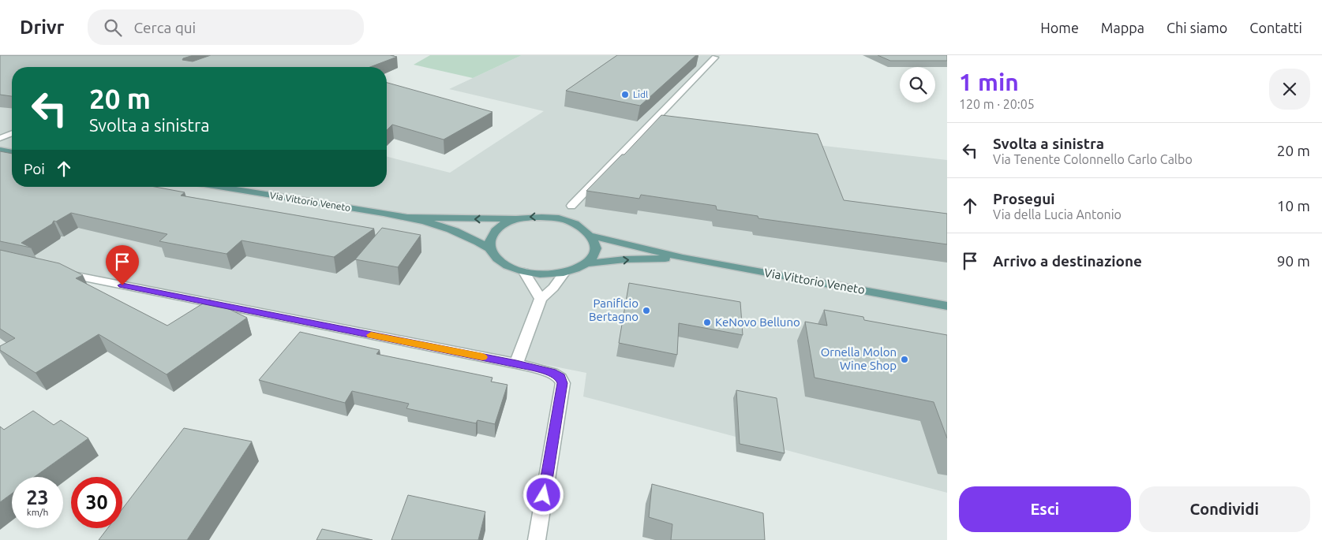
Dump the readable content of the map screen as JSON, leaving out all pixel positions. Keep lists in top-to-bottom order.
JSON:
{
  "streets": {
    "main road": ["Via Vittorio Veneto"]
  },
  "places": [
    "Lidl",
    "Panificio Bertagno",
    "KeNovo Belluno",
    "Ornella Molon Wine Shop"
  ],
  "page": {
    "header": "Drivr",
    "search": "Cerca qui",
    "nav": [
      "Home",
      "Mappa",
      "Chi siamo",
      "Contatti"
    ],
    "heading": ["1 min", "120 m · 20:05"],
    "turn": ["20 m", "Svolta a sinistra"],
    "list": [
      {
        "name": "Svolta a sinistra",
        "note": "Via Tenente Colonnello Carlo Calbo",
        "value": "20 m"
      },
      {
        "name": "Prosegui",
        "note": "Via della Lucia Antonio",
        "value": "10 m"
      },
      {
        "name": "Arrivo a destinazione",
        "value": "90 m"
      }
    ],
    "then": "Poi",
    "speed": "23 km/h",
    "limit": "30",
    "buttons": ["Esci", "Condividi"]
  }
}
